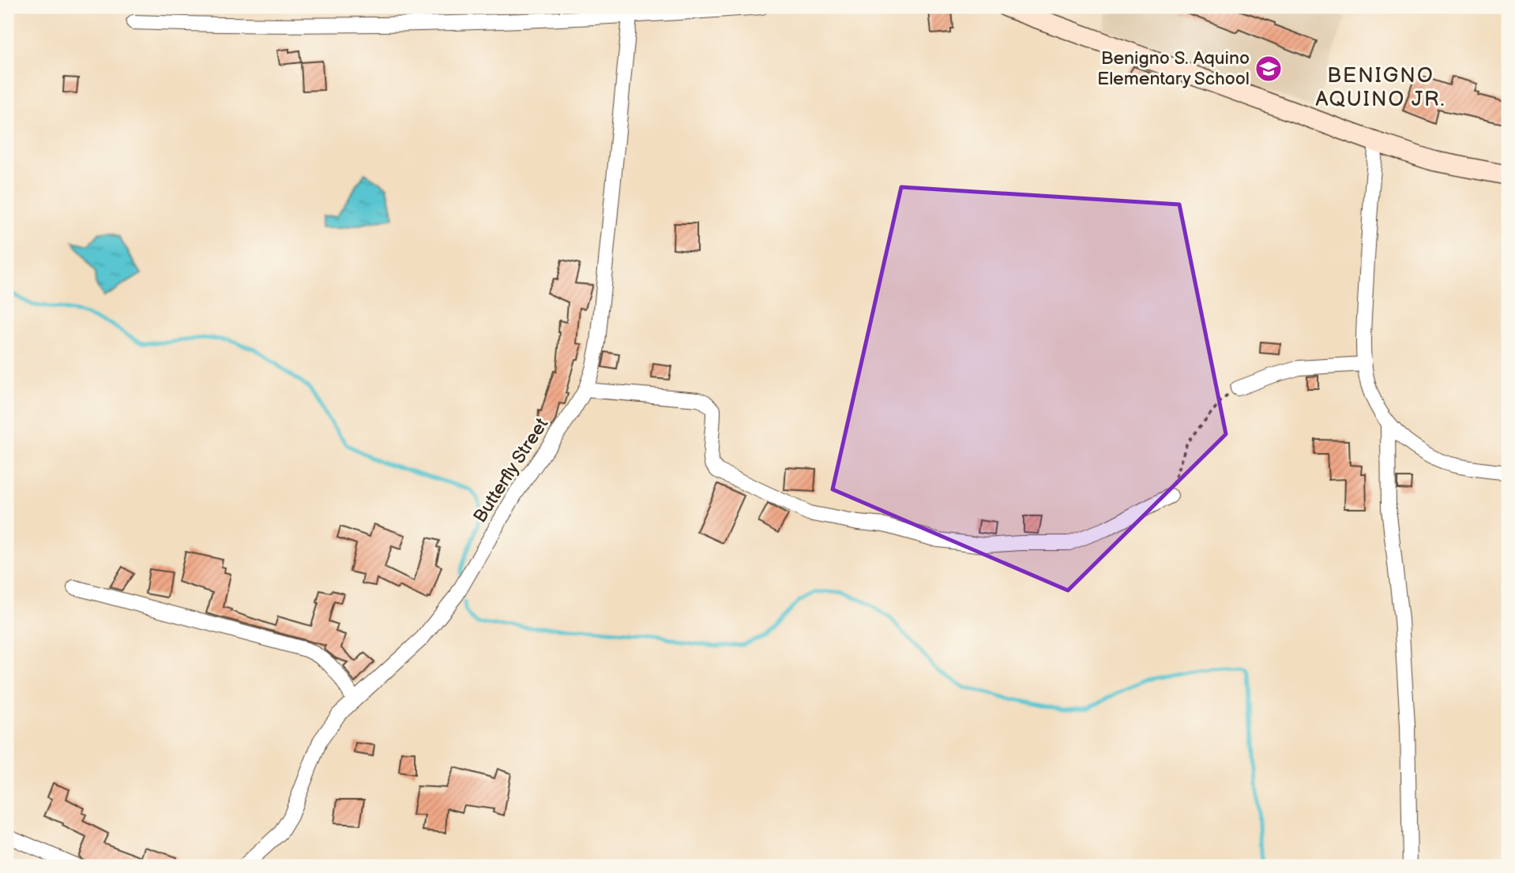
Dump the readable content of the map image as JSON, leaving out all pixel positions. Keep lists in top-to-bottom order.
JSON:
{
  "streets": {
    "street": ["Butterfly Street"]
  },
  "districts": ["BENIGNO AQUINO JR."],
  "places": {
    "school or university": ["Benigno S. Aquino Elementary School"]
  }
}
